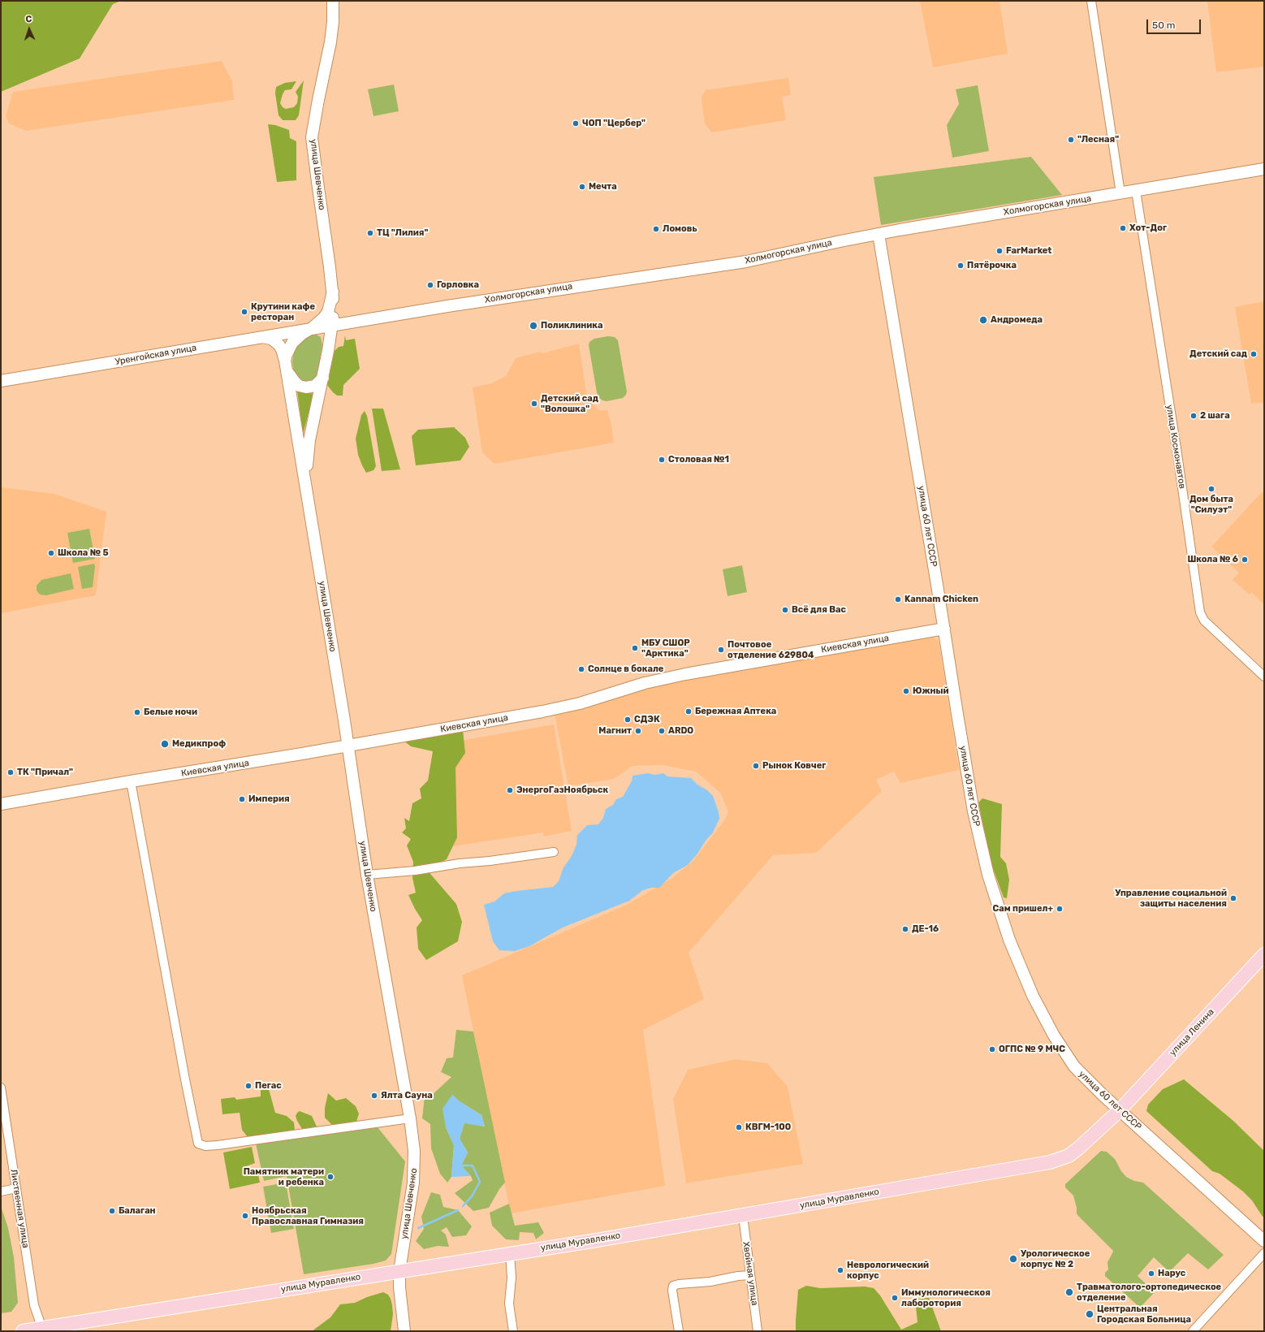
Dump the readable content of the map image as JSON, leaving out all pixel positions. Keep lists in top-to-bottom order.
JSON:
{
  "streets": {
    "main road": ["улица Ленина", "улица Муравленко"],
    "street": [
      "улица Шевченко",
      "Холмогорская улица",
      "Уренгойская улица",
      "улица Космонавтов",
      "улица 60 лет СССР",
      "Киевская улица",
      "Лиственная улица",
      "Хвойная улица"
    ]
  },
  "crossings": [
    ["улица Шевченко", "Киевская улица"],
    ["улица Шевченко", "улица Муравленко"],
    ["Холмогорская улица", "Уренгойская улица"],
    ["Холмогорская улица", "улица Космонавтов"],
    ["Холмогорская улица", "улица 60 лет СССР"],
    ["улица 60 лет СССР", "Киевская улица"],
    ["улица 60 лет СССР", "улица Ленина"],
    ["улица 60 лет СССР", "улица Муравленко"],
    ["улица Ленина", "улица Муравленко"],
    ["улица Муравленко", "Лиственная улица"],
    ["улица Муравленко", "Хвойная улица"]
  ],
  "places": [
    "ЧОП \"Цербер\"",
    "\"Лесная\"",
    "Мечта",
    "Хот-Дог",
    "Ломовь",
    "ТЦ \"Лилия\"",
    "FarMarket",
    "Пятёрочка",
    "Горловка",
    "Крутини кафе ресторан",
    "Андромеда",
    "Поликлиника",
    "Детский сад",
    "Детский сад \"Волошка\"",
    "2 шага",
    "Столовая №1",
    "Дом быта \"Силуэт\"",
    "Школа № 5",
    "Школа № 6",
    "Kannam Chicken",
    "Всё для Вас",
    "МБУ СШОР \"Арктика\"",
    "Почтовое отделение 629804",
    "Солнце в бокале",
    "Южный",
    "Бережная Аптека",
    "Белые ночи",
    "СДЭК",
    "Магнит",
    "ARDO",
    "Медикпроф",
    "Рынок Ковчег",
    "ТК \"Причал\"",
    "ЭнергоГазНоябрьск",
    "Империя",
    "Управление социальной защиты населения",
    "Сам пришел+",
    "ДЕ-16",
    "ОГПС № 9 МЧС",
    "Пегас",
    "Ялта Сауна",
    "КВГМ-100",
    "Памятник матери и ребенка",
    "Балаган",
    "Ноябрьская Православная Гимназия",
    "Урологическое корпус № 2",
    "Неврологический корпус",
    "Нарус",
    "Травматолого-ортопедическое отделение",
    "Иммунологическоя лаборотория",
    "Центральная Городская Больница"
  ],
  "scale_bar": "50 m",
  "north": "top"
}
